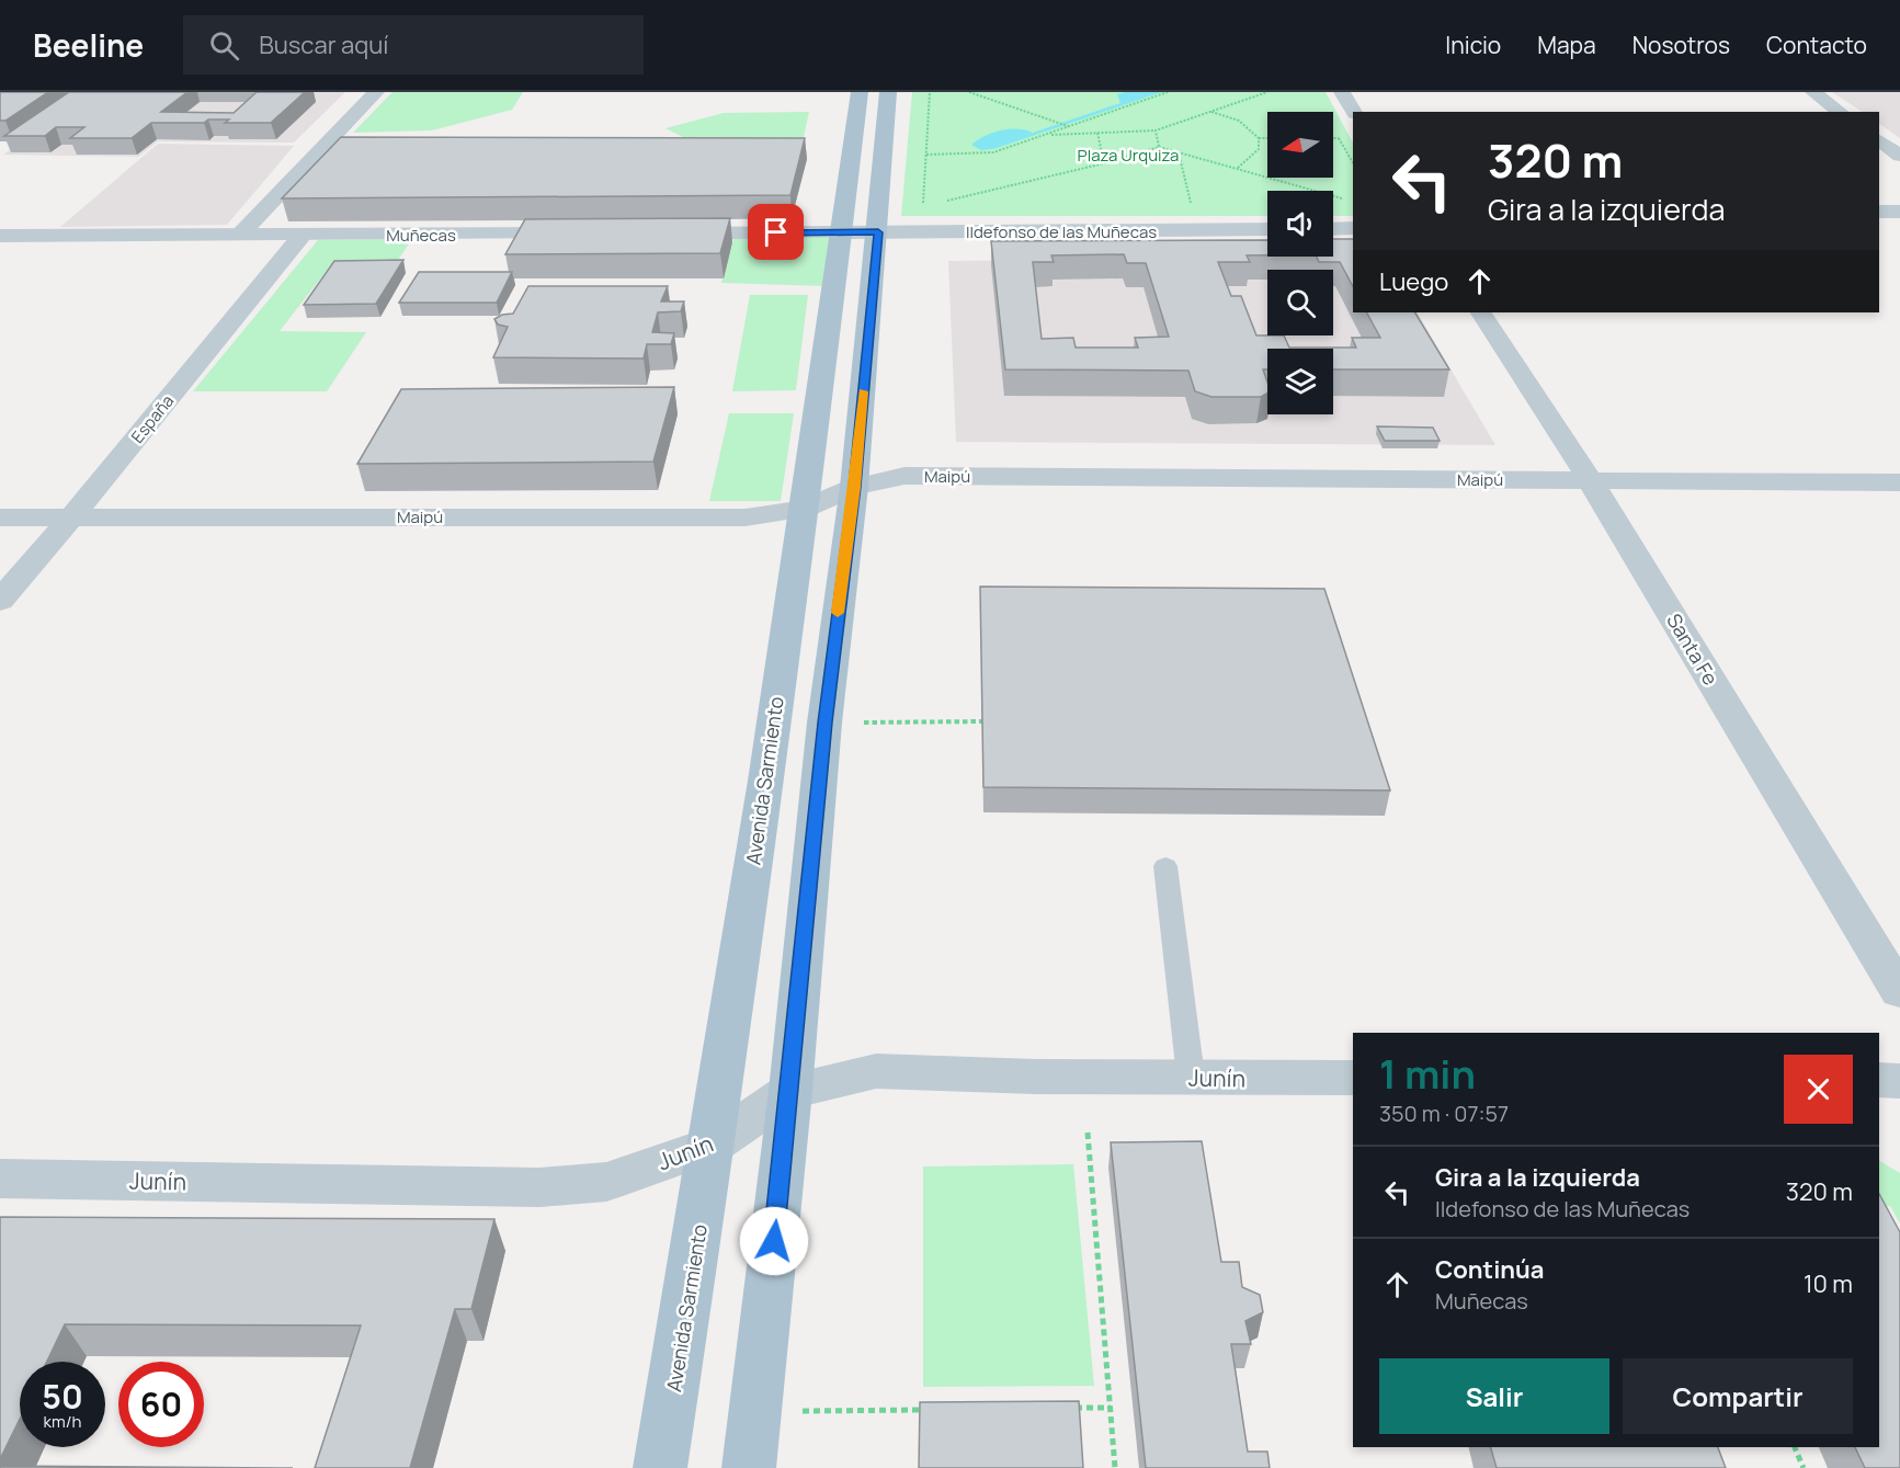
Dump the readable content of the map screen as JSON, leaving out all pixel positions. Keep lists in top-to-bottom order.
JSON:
{
  "streets": {
    "main road": ["Avenida Sarmiento"],
    "street": [
      "Ildefonso de las Muñecas",
      "Muñecas",
      "España",
      "Maipú",
      "Santa Fe",
      "Junín"
    ]
  },
  "crossings": [
    ["Ildefonso de las Muñecas", "Avenida Sarmiento"],
    ["Muñecas", "España"],
    ["España", "Maipú"],
    ["Maipú", "Santa Fe"],
    ["Maipú", "Avenida Sarmiento"],
    ["Avenida Sarmiento", "Junín"]
  ],
  "parks": ["Plaza Urquiza"],
  "north": "left",
  "page": {
    "header": "Beeline",
    "search": "Buscar aquí",
    "nav": [
      "Inicio",
      "Mapa",
      "Nosotros",
      "Contacto"
    ],
    "turn": ["320 m", "Gira a la izquierda"],
    "then": "Luego",
    "heading": ["1 min", "350 m · 07:57"],
    "list": [
      {
        "name": "Gira a la izquierda",
        "note": "Ildefonso de las Muñecas",
        "value": "320 m"
      },
      {
        "name": "Continúa",
        "note": "Muñecas",
        "value": "10 m"
      }
    ],
    "buttons": ["Salir", "Compartir"],
    "speed": "50 km/h",
    "limit": "60"
  }
}
